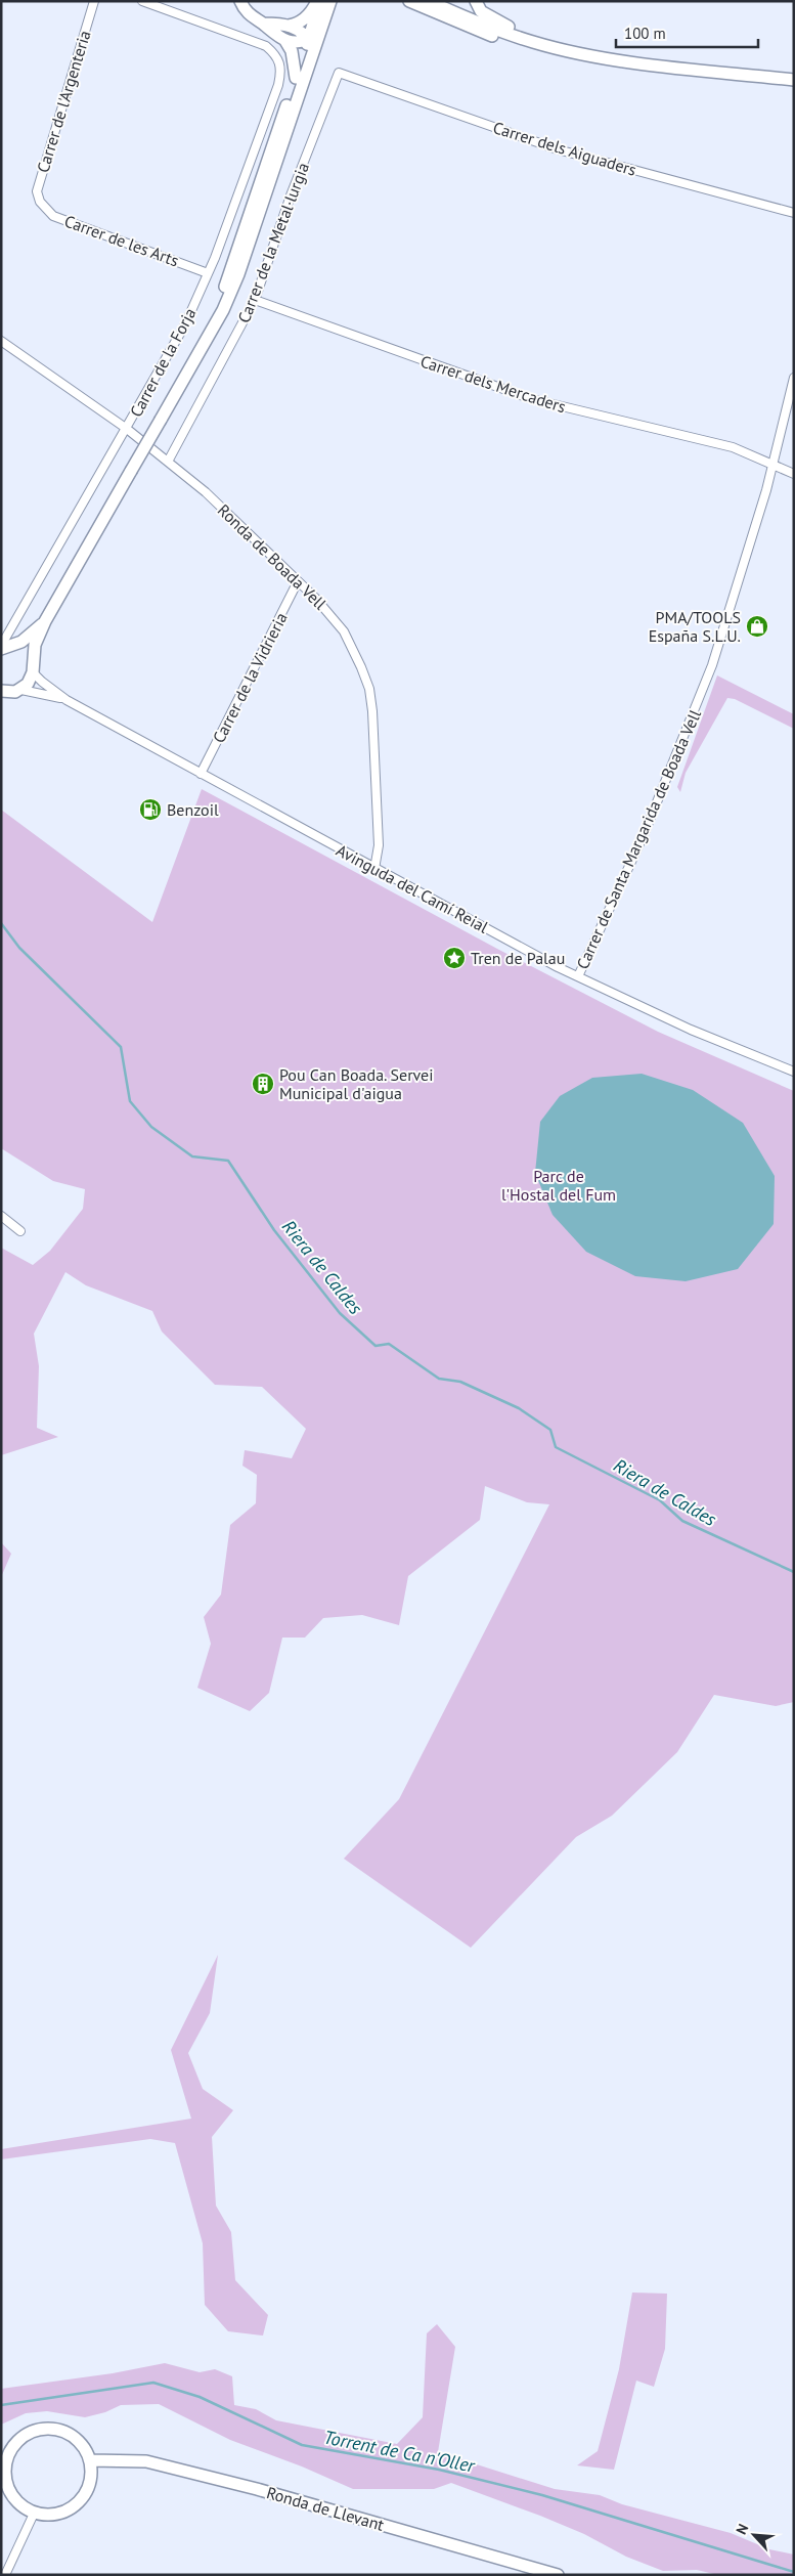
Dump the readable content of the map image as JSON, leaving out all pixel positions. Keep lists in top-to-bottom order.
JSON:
{
  "streets": {
    "main road": ["Ronda de Llevant"],
    "street": [
      "Carrer de l'Argenteria",
      "Carrer dels Aiguaders",
      "Carrer de les Arts",
      "Carrer de la Metal·lurgia",
      "Carrer de la Forja",
      "Carrer dels Mercaders",
      "Ronda de Boada Vell",
      "Carrer de la Vidrieria",
      "Carrer de Santa Margarida de Boada Vell",
      "Avinguda del Camí Reial"
    ]
  },
  "crossings": [
    ["Carrer de l'Argenteria", "Carrer de les Arts"],
    ["Carrer dels Aiguaders", "Carrer de la Metal·lurgia"],
    ["Carrer de les Arts", "Carrer de la Forja"],
    ["Carrer de la Metal·lurgia", "Carrer dels Mercaders"],
    ["Carrer de la Metal·lurgia", "Ronda de Boada Vell"],
    ["Carrer de la Forja", "Ronda de Boada Vell"],
    ["Carrer dels Mercaders", "Carrer de Santa Margarida de Boada Vell"],
    ["Ronda de Boada Vell", "Carrer de la Vidrieria"],
    ["Ronda de Boada Vell", "Avinguda del Camí Reial"],
    ["Carrer de la Vidrieria", "Avinguda del Camí Reial"],
    ["Carrer de Santa Margarida de Boada Vell", "Avinguda del Camí Reial"]
  ],
  "water": ["Riera de Caldes", "Torrent de Ca n'Oller"],
  "parks": ["Parc de l'Hostal del Fum"],
  "places": {
    "shop": ["PMA/TOOLS España S.L.U."],
    "fuel station": ["Benzoil"],
    "place": ["Tren de Palau"],
    "building": ["Pou Can Boada. Servei Municipal d'aigua"]
  },
  "scale_bar": "100 m",
  "north": "top left"
}
